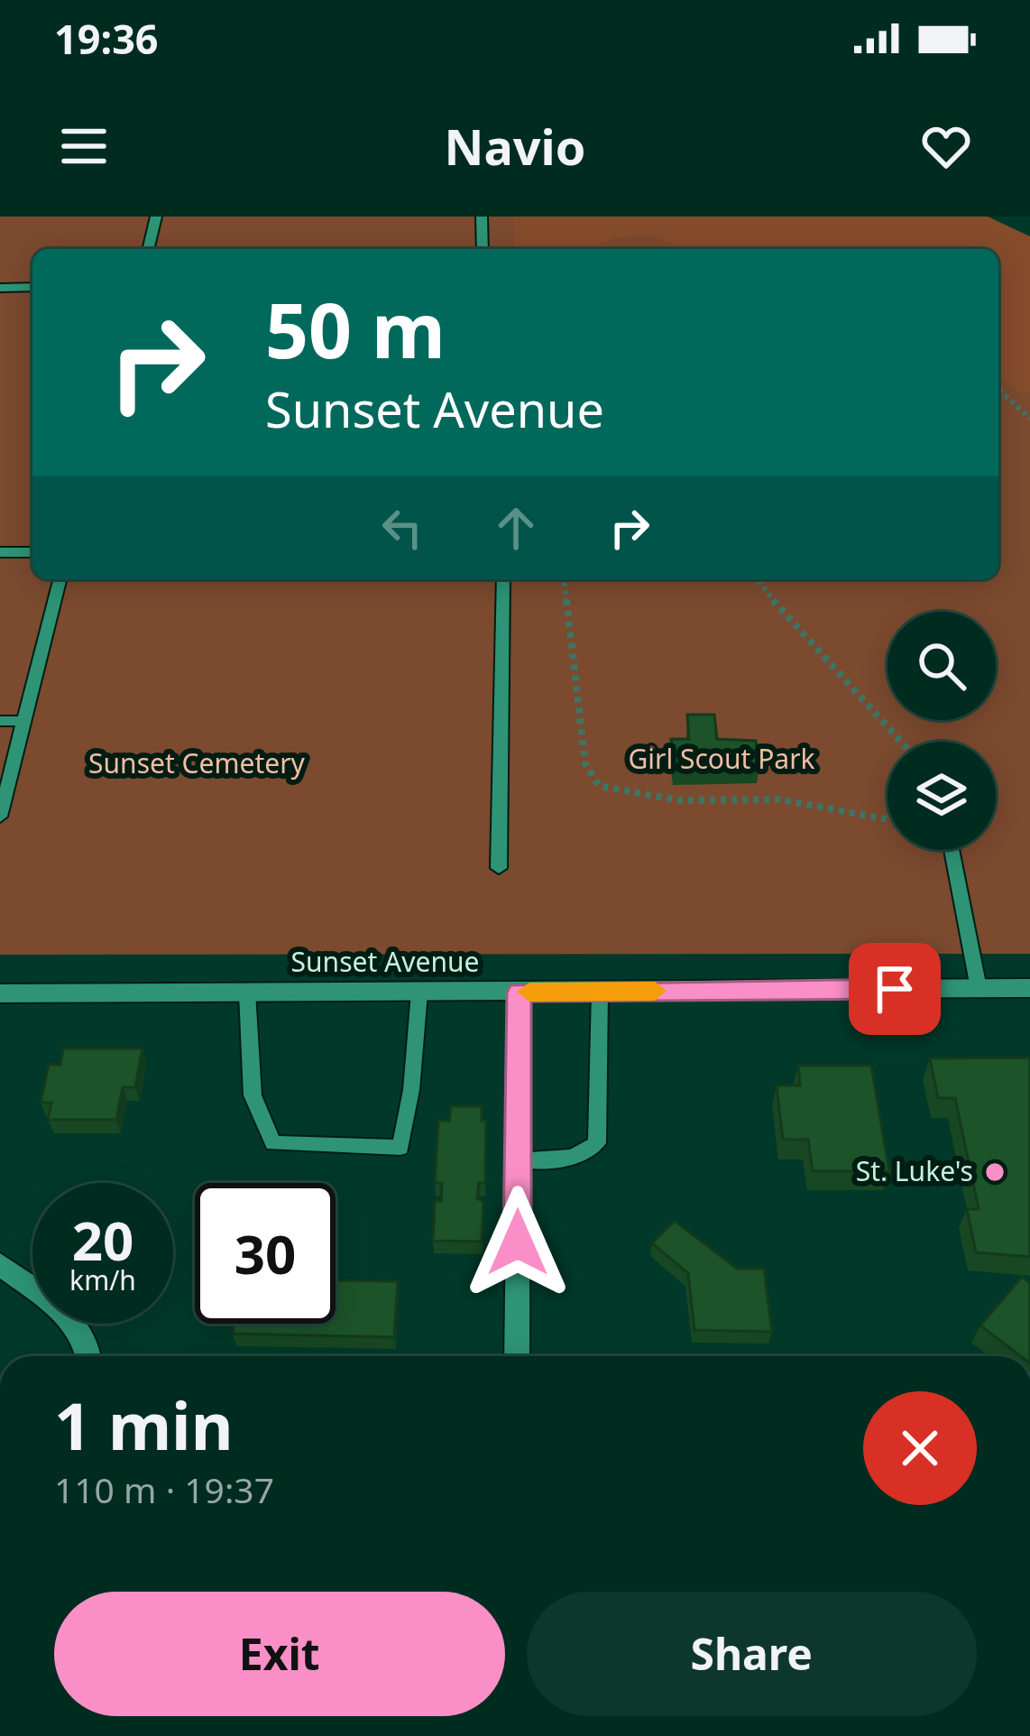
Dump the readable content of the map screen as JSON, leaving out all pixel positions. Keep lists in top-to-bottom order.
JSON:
{
  "streets": {
    "street": ["Sunset Avenue"]
  },
  "parks": ["Girl Scout Park", "Sunset Cemetery"],
  "places": ["St. Luke's"],
  "page": {
    "status": "19:36",
    "header": "Navio",
    "turn": ["50 m", "Sunset Avenue"],
    "speed": "20 km/h",
    "limit": "30",
    "heading": ["1 min", "110 m · 19:37"],
    "buttons": ["Exit", "Share"]
  }
}
